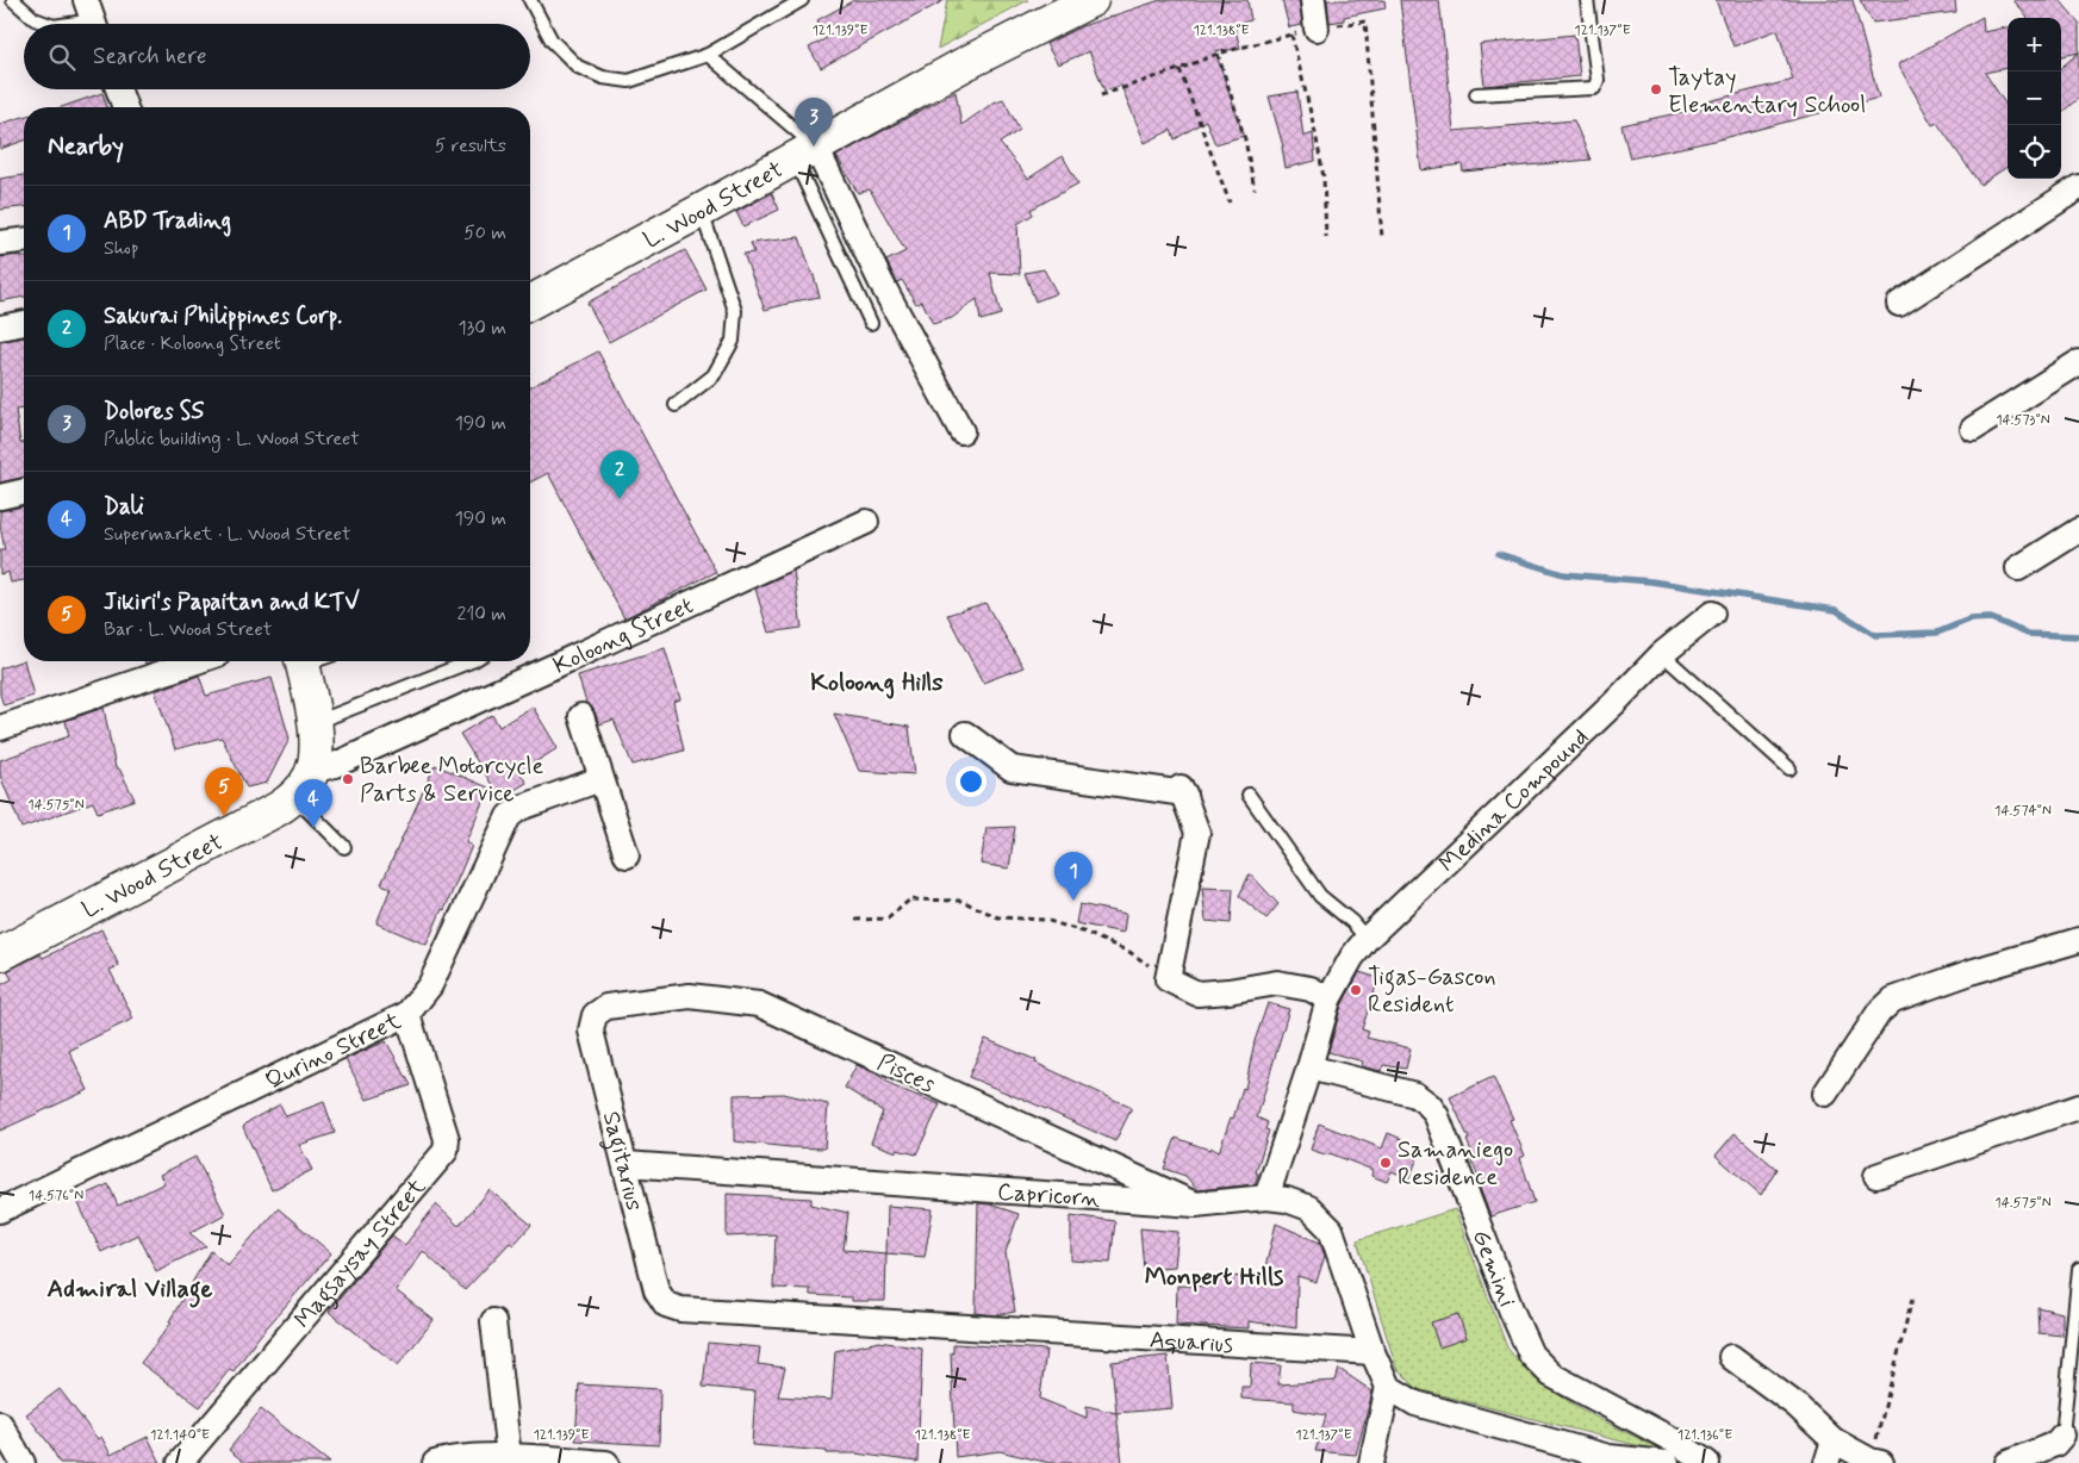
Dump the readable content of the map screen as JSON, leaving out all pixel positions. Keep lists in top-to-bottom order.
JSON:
{
  "streets": {
    "main road": ["L. Wood Street"],
    "street": [
      "Koloong Street",
      "Medina Compound",
      "Qurino Street",
      "Pisces",
      "Sagitarius",
      "Capricorn",
      "Magsaysay Street",
      "Gemini",
      "Aquarius"
    ]
  },
  "crossings": [
    ["L. Wood Street", "Koloong Street"],
    ["Qurino Street", "Magsaysay Street"],
    ["Pisces", "Sagitarius"],
    ["Pisces", "Capricorn"],
    ["Sagitarius", "Capricorn"],
    ["Sagitarius", "Aquarius"],
    ["Capricorn", "Aquarius"]
  ],
  "districts": ["Koloong Hills", "Monpert Hills", "Admiral Village"],
  "places": [
    "Taytay Elementary School",
    "Barbee Motorcycle Parts & Service",
    "Tigas-Gascon Resident",
    "Samaniego Residence"
  ],
  "page": {
    "map_buttons": ["+", "−"],
    "search": "Search here",
    "pins": [
      "3",
      "2",
      "5",
      "4",
      "1"
    ],
    "heading": ["Nearby", "5 results"],
    "list": [
      {
        "mark": "1",
        "name": "ABD Trading",
        "note": "Shop",
        "value": "50 m"
      },
      {
        "mark": "2",
        "name": "Sakurai Philippines Corp.",
        "note": "Place · Koloong Street",
        "value": "130 m"
      },
      {
        "mark": "3",
        "name": "Dolores SS",
        "note": "Public building · L. Wood Street",
        "value": "190 m"
      },
      {
        "mark": "4",
        "name": "Dali",
        "note": "Supermarket · L. Wood Street",
        "value": "190 m"
      },
      {
        "mark": "5",
        "name": "Jikiri's Papaitan and KTV",
        "note": "Bar · L. Wood Street",
        "value": "210 m"
      }
    ]
  },
  "coordinates": [
    "121.139°E",
    "121.138°E",
    "121.137°E",
    "14.573°N",
    "14.575°N",
    "14.574°N",
    "14.576°N",
    "121.140°E",
    "121.136°E"
  ]
}
